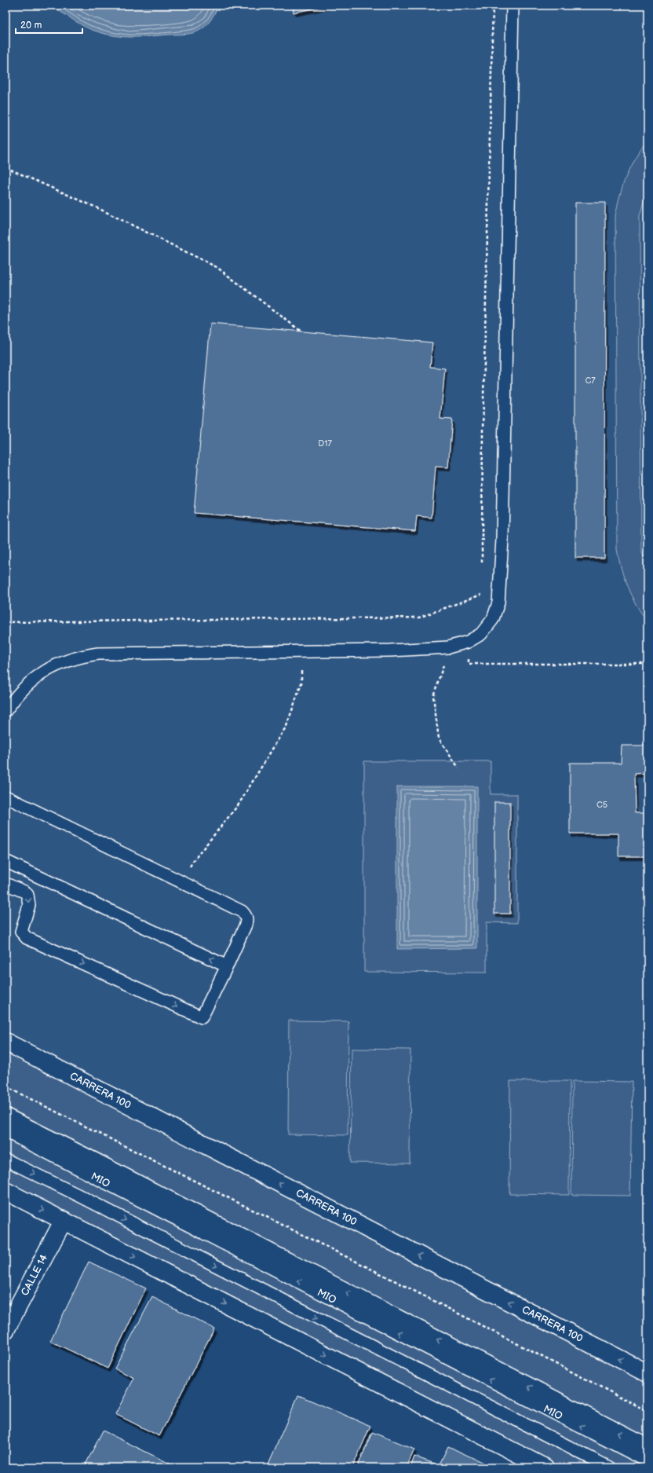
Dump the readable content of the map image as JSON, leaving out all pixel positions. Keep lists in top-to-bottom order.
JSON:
{
  "streets": {
    "main road": ["CARRERA 100", "CALLE 14"],
    "lane": ["MIO"]
  },
  "house_numbers": ["C7", "D17", "C5"],
  "scale_bar": "20 m"
}
